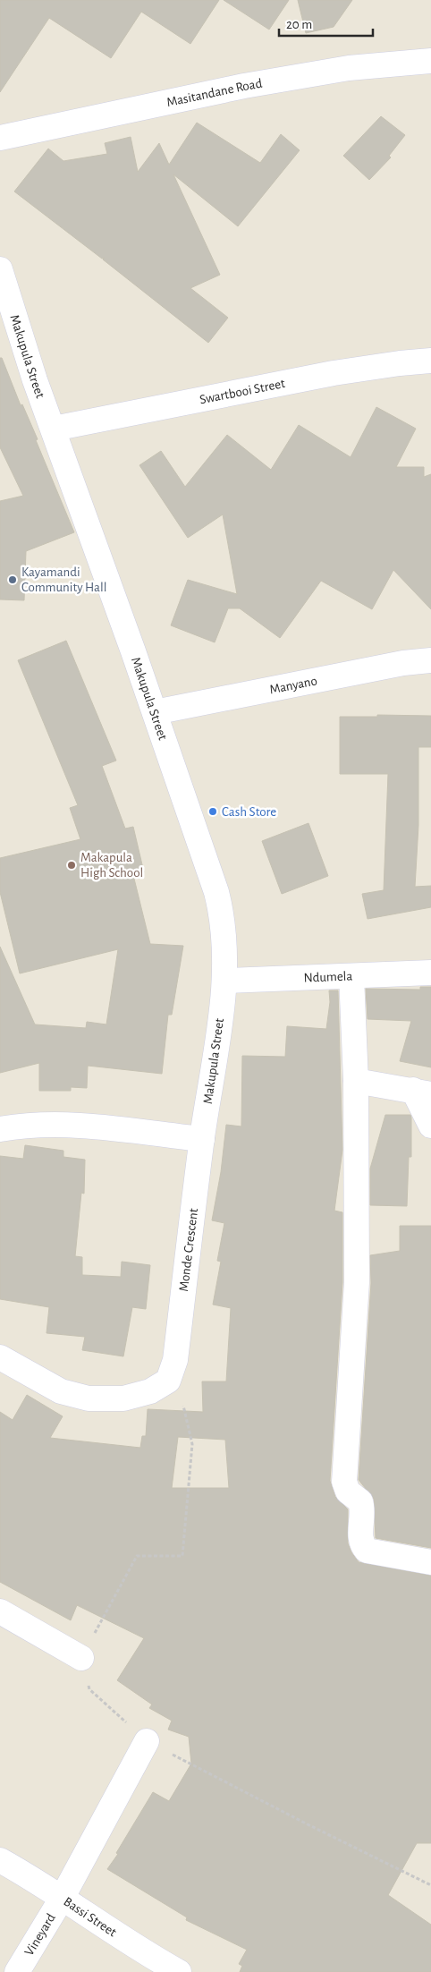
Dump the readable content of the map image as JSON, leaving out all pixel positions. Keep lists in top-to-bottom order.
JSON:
{
  "streets": {
    "street": [
      "Masitandane Road",
      "Makupula Street",
      "Swartbooi Street",
      "Manyano",
      "Ndumela",
      "Monde Crescent",
      "Bassi Street",
      "Vineyard"
    ]
  },
  "crossings": [
    ["Makupula Street", "Swartbooi Street"],
    ["Makupula Street", "Manyano"],
    ["Makupula Street", "Ndumela"],
    ["Makupula Street", "Monde Crescent"],
    ["Bassi Street", "Vineyard"]
  ],
  "places": ["Kayamandi Community Hall", "Cash Store", "Makapula High School"],
  "scale_bar": "20 m"
}
